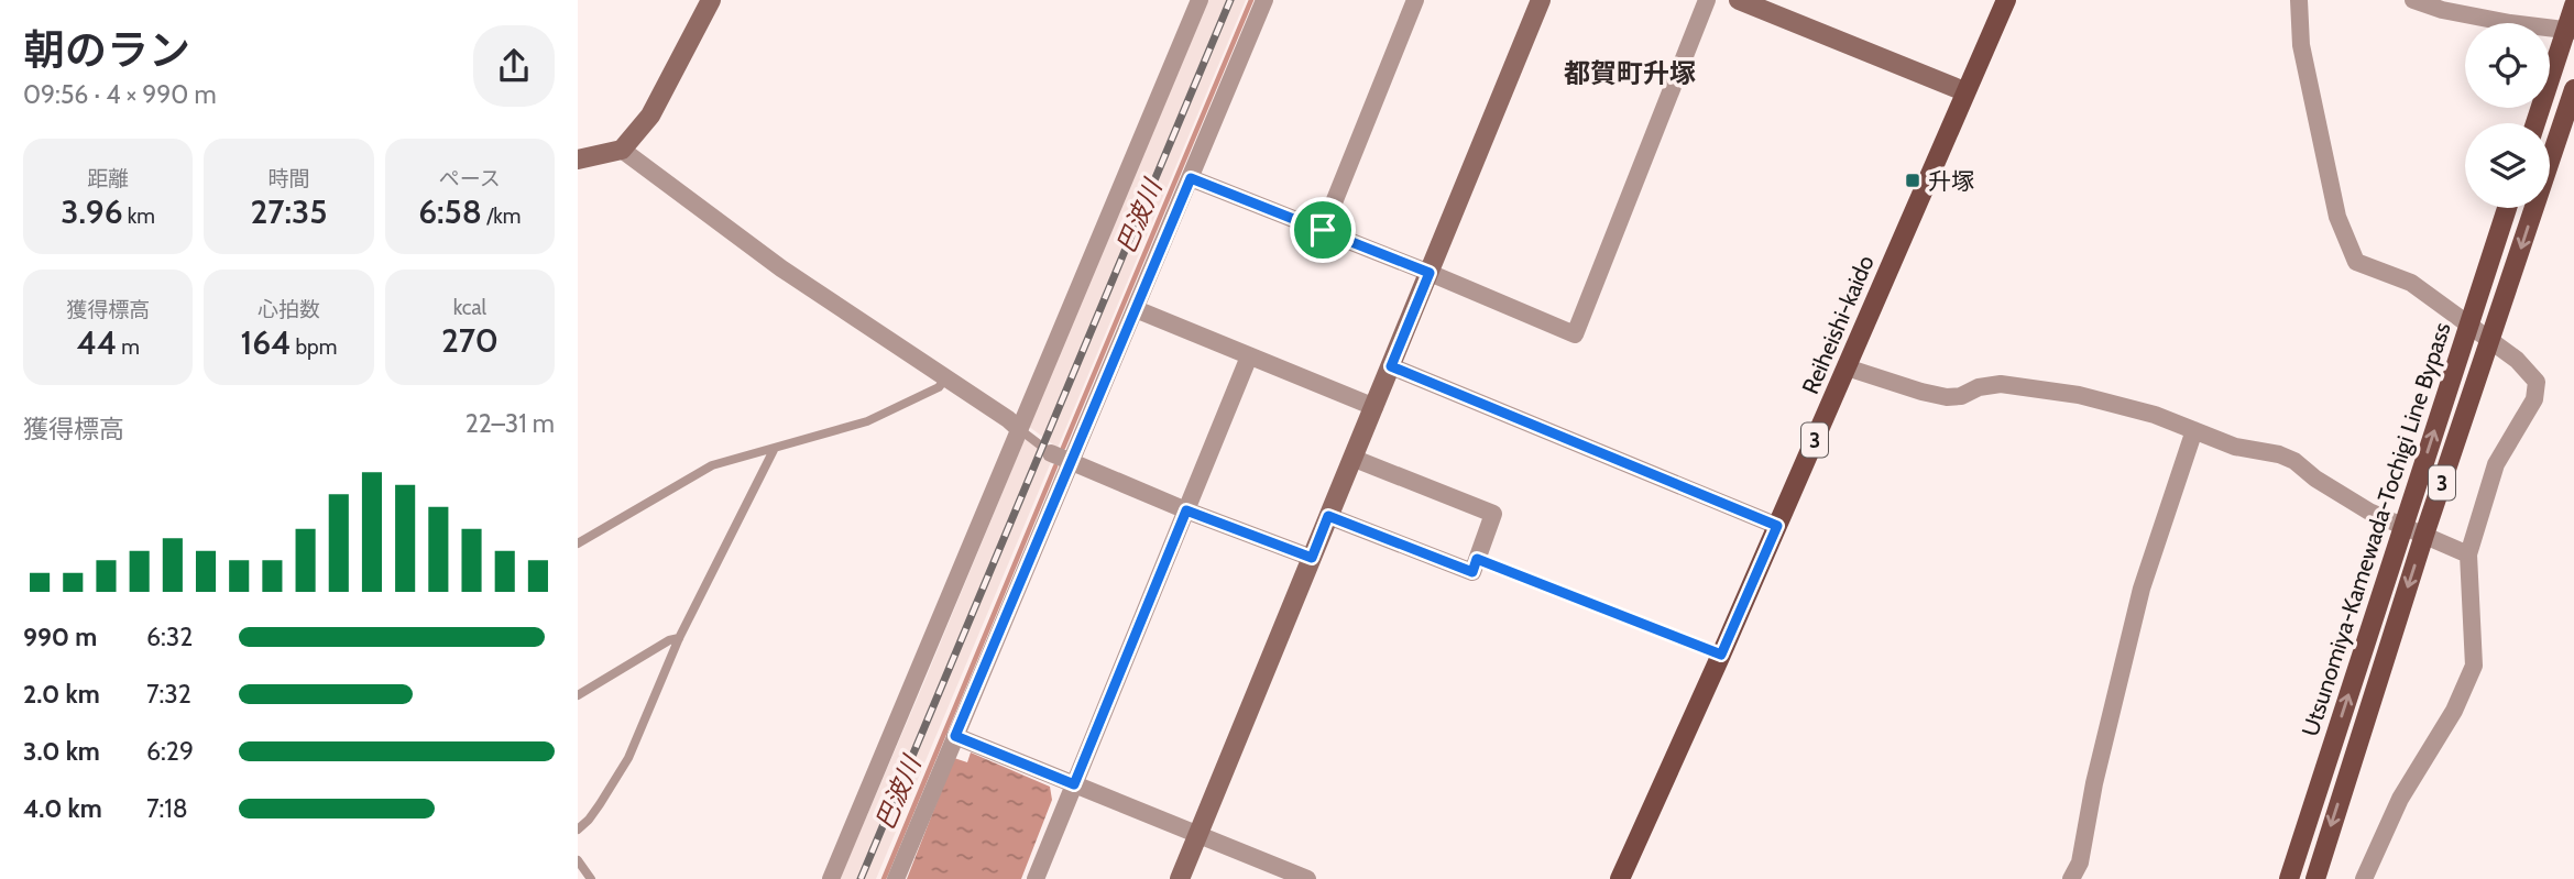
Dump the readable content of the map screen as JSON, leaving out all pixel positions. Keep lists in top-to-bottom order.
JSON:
{
  "streets": {
    "main road": ["Reiheishi-kaido", "3", "Utsunomiya-Kamewada-Tochigi Line Bypass"]
  },
  "districts": ["都賀町升塚"],
  "water": ["巴波川"],
  "places": {
    "transit": ["升塚"]
  },
  "page": {
    "heading": ["朝のラン", "09:56 · 4 × 990 m"],
    "stats": [
      ["距離", "3.96 km"],
      ["時間", "27:35"],
      ["ペース", "6:58 /km"],
      ["獲得標高", "44 m"],
      ["心拍数", "164 bpm"],
      ["kcal", "270"]
    ],
    "chart": ["獲得標高", "22–31 m"],
    "list": [
      {
        "name": "990 m",
        "note": "6:32"
      },
      {
        "name": "2.0 km",
        "note": "7:32"
      },
      {
        "name": "3.0 km",
        "note": "6:29"
      },
      {
        "name": "4.0 km",
        "note": "7:18"
      }
    ]
  }
}
